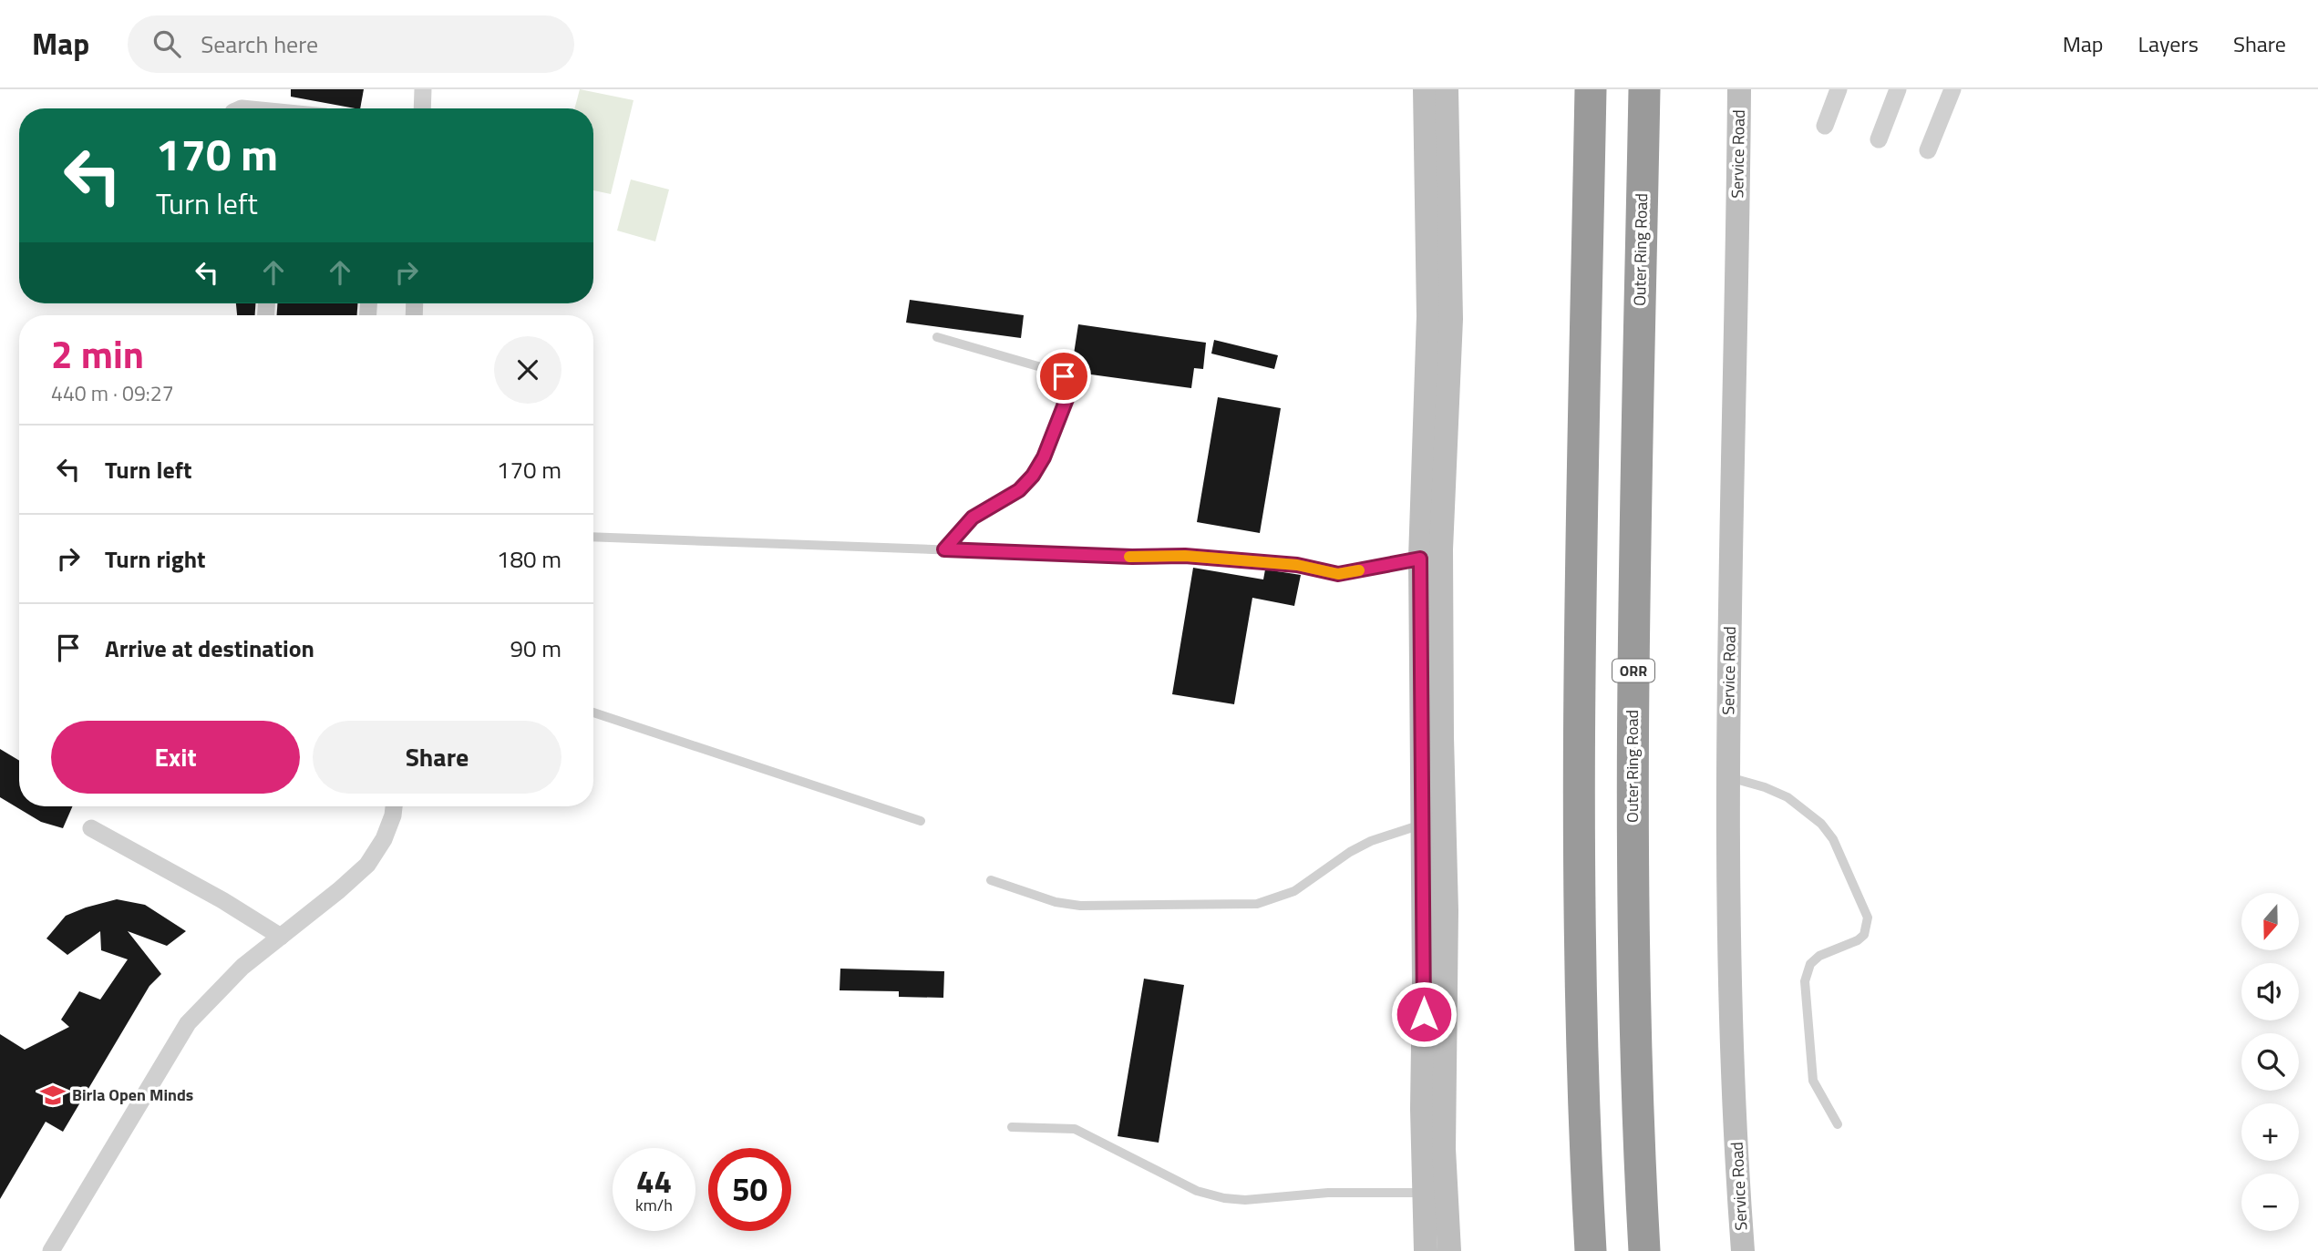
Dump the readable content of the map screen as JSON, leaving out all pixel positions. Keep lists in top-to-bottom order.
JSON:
{
  "streets": {
    "highway": ["Outer Ring Road", "ORR"],
    "main road": ["Service Road"]
  },
  "places": {
    "school or university": ["Birla Open Minds"]
  },
  "north": "bottom",
  "page": {
    "header": "Map",
    "search": "Search here",
    "nav": ["Map", "Layers", "Share"],
    "turn": ["170 m", "Turn left"],
    "heading": ["2 min", "440 m · 09:27"],
    "list": [
      {
        "name": "Turn left",
        "value": "170 m"
      },
      {
        "name": "Turn right",
        "value": "180 m"
      },
      {
        "name": "Arrive at destination",
        "value": "90 m"
      }
    ],
    "buttons": ["Exit", "Share"],
    "map_buttons": ["+", "−"],
    "speed": "44 km/h",
    "limit": "50"
  }
}
